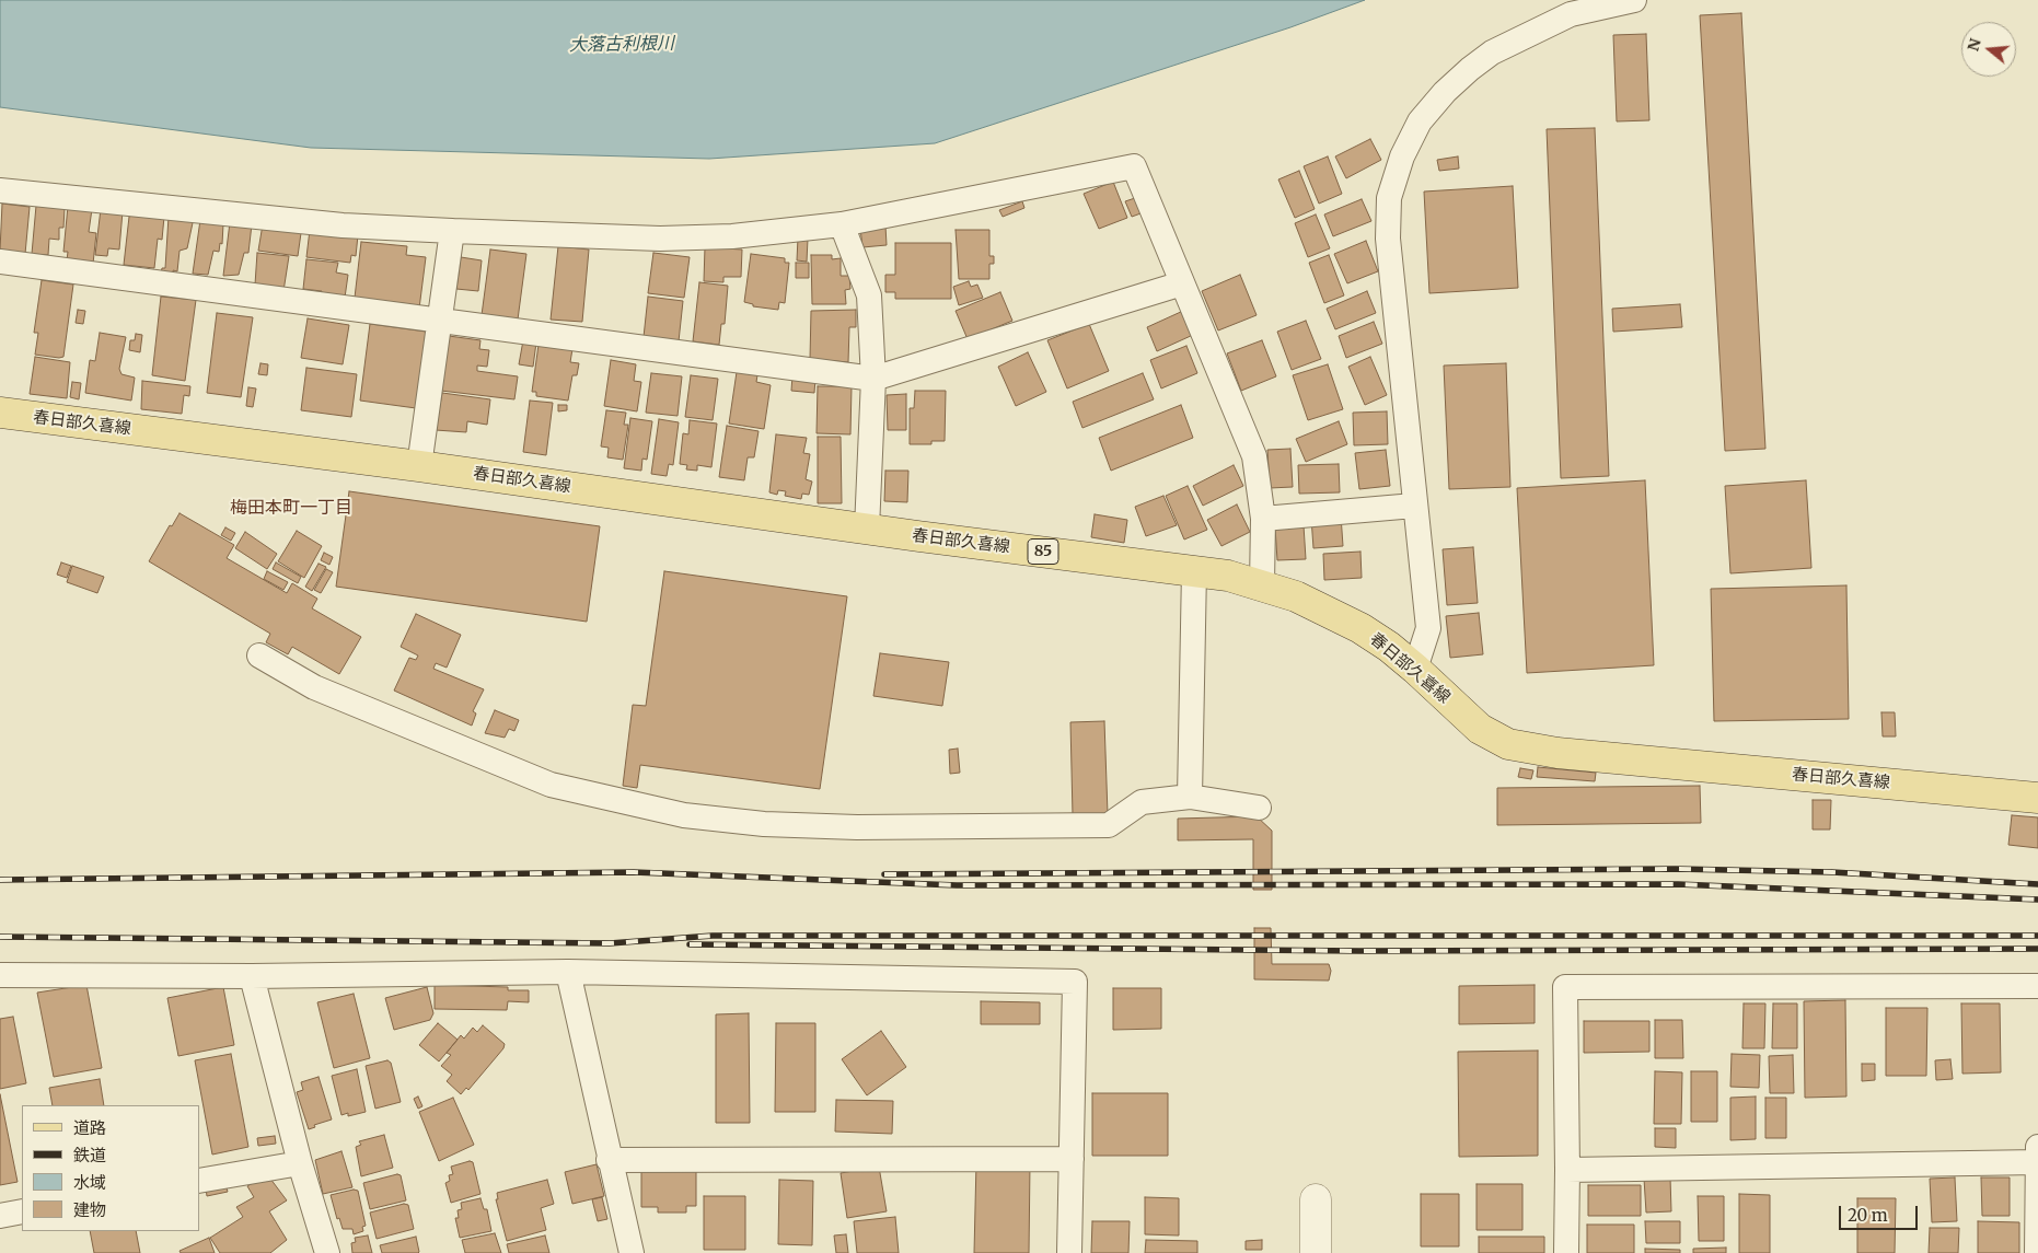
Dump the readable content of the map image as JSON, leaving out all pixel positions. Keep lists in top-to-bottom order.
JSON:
{
  "streets": {
    "main road": ["春日部久喜線", "85"]
  },
  "districts": ["梅田本町一丁目"],
  "water": ["大落古利根川"],
  "legend": [
    "道路",
    "鉄道",
    "水域",
    "建物"
  ],
  "scale_bar": "20 m",
  "north": "left"
}
